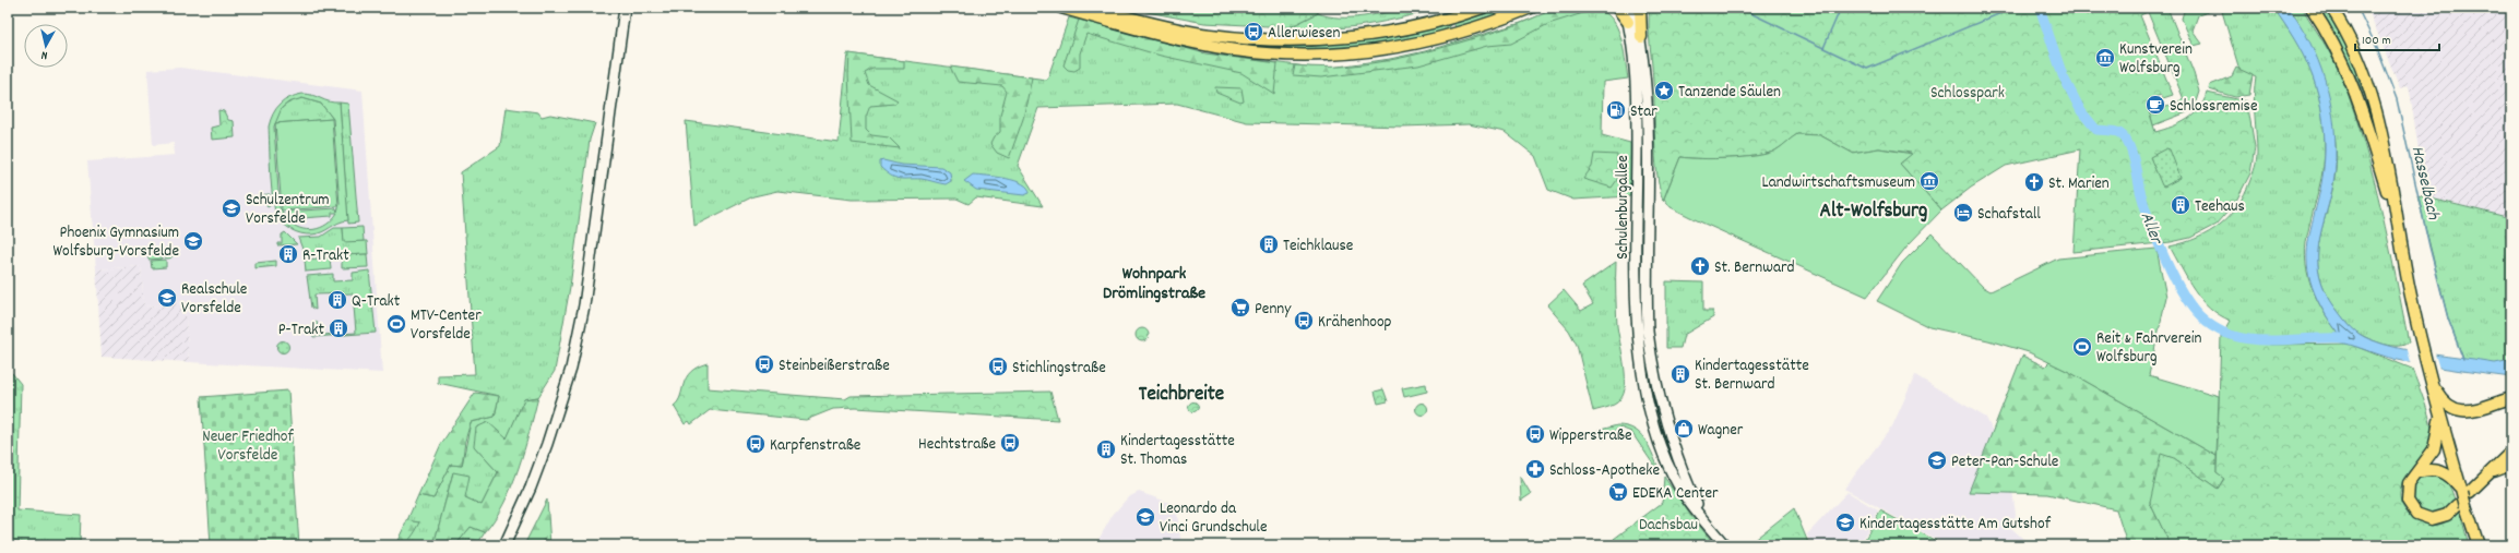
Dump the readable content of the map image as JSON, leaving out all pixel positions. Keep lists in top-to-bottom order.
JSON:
{
  "streets": {
    "street": ["Schulenburgallee"]
  },
  "districts": ["Alt-Wolfsburg", "Wohnpark Drömlingstraße", "Teichbreite"],
  "water": ["Hasselbach", "Aller"],
  "parks": ["Schlosspark", "Neuer Friedhof Vorsfelde", "Dachsbau"],
  "places": {
    "bus stop": [
      "Allerwiesen",
      "Krähenhoop",
      "Steinbeißerstraße",
      "Stichlingstraße",
      "Wipperstraße",
      "Hechtstraße",
      "Karpfenstraße"
    ],
    "museum": ["Kunstverein Wolfsburg", "Landwirtschaftsmuseum"],
    "place": ["Tanzende Säulen"],
    "cafe": ["Schlossremise"],
    "fuel station": ["Star"],
    "church": ["St. Marien", "St. Bernward"],
    "building": [
      "Teehaus",
      "Teichklause",
      "R-Trakt",
      "Q-Trakt",
      "P-Trakt",
      "Kindertagesstätte St. Bernward",
      "Kindertagesstätte St. Thomas"
    ],
    "school or university": [
      "Schulzentrum Vorsfelde",
      "Phoenix Gymnasium Wolfsburg-Vorsfelde",
      "Realschule Vorsfelde",
      "Peter-Pan-Schule",
      "Leonardo da Vinci Grundschule",
      "Kindertagesstätte Am Gutshof"
    ],
    "hotel": ["Schafstall"],
    "supermarket": ["Penny", "EDEKA Center"],
    "sports": ["MTV-Center Vorsfelde", "Reit & Fahrverein Wolfsburg"],
    "shop": ["Wagner"],
    "pharmacy": ["Schloss-Apotheke"]
  },
  "scale_bar": "100 m",
  "north": "bottom"
}
